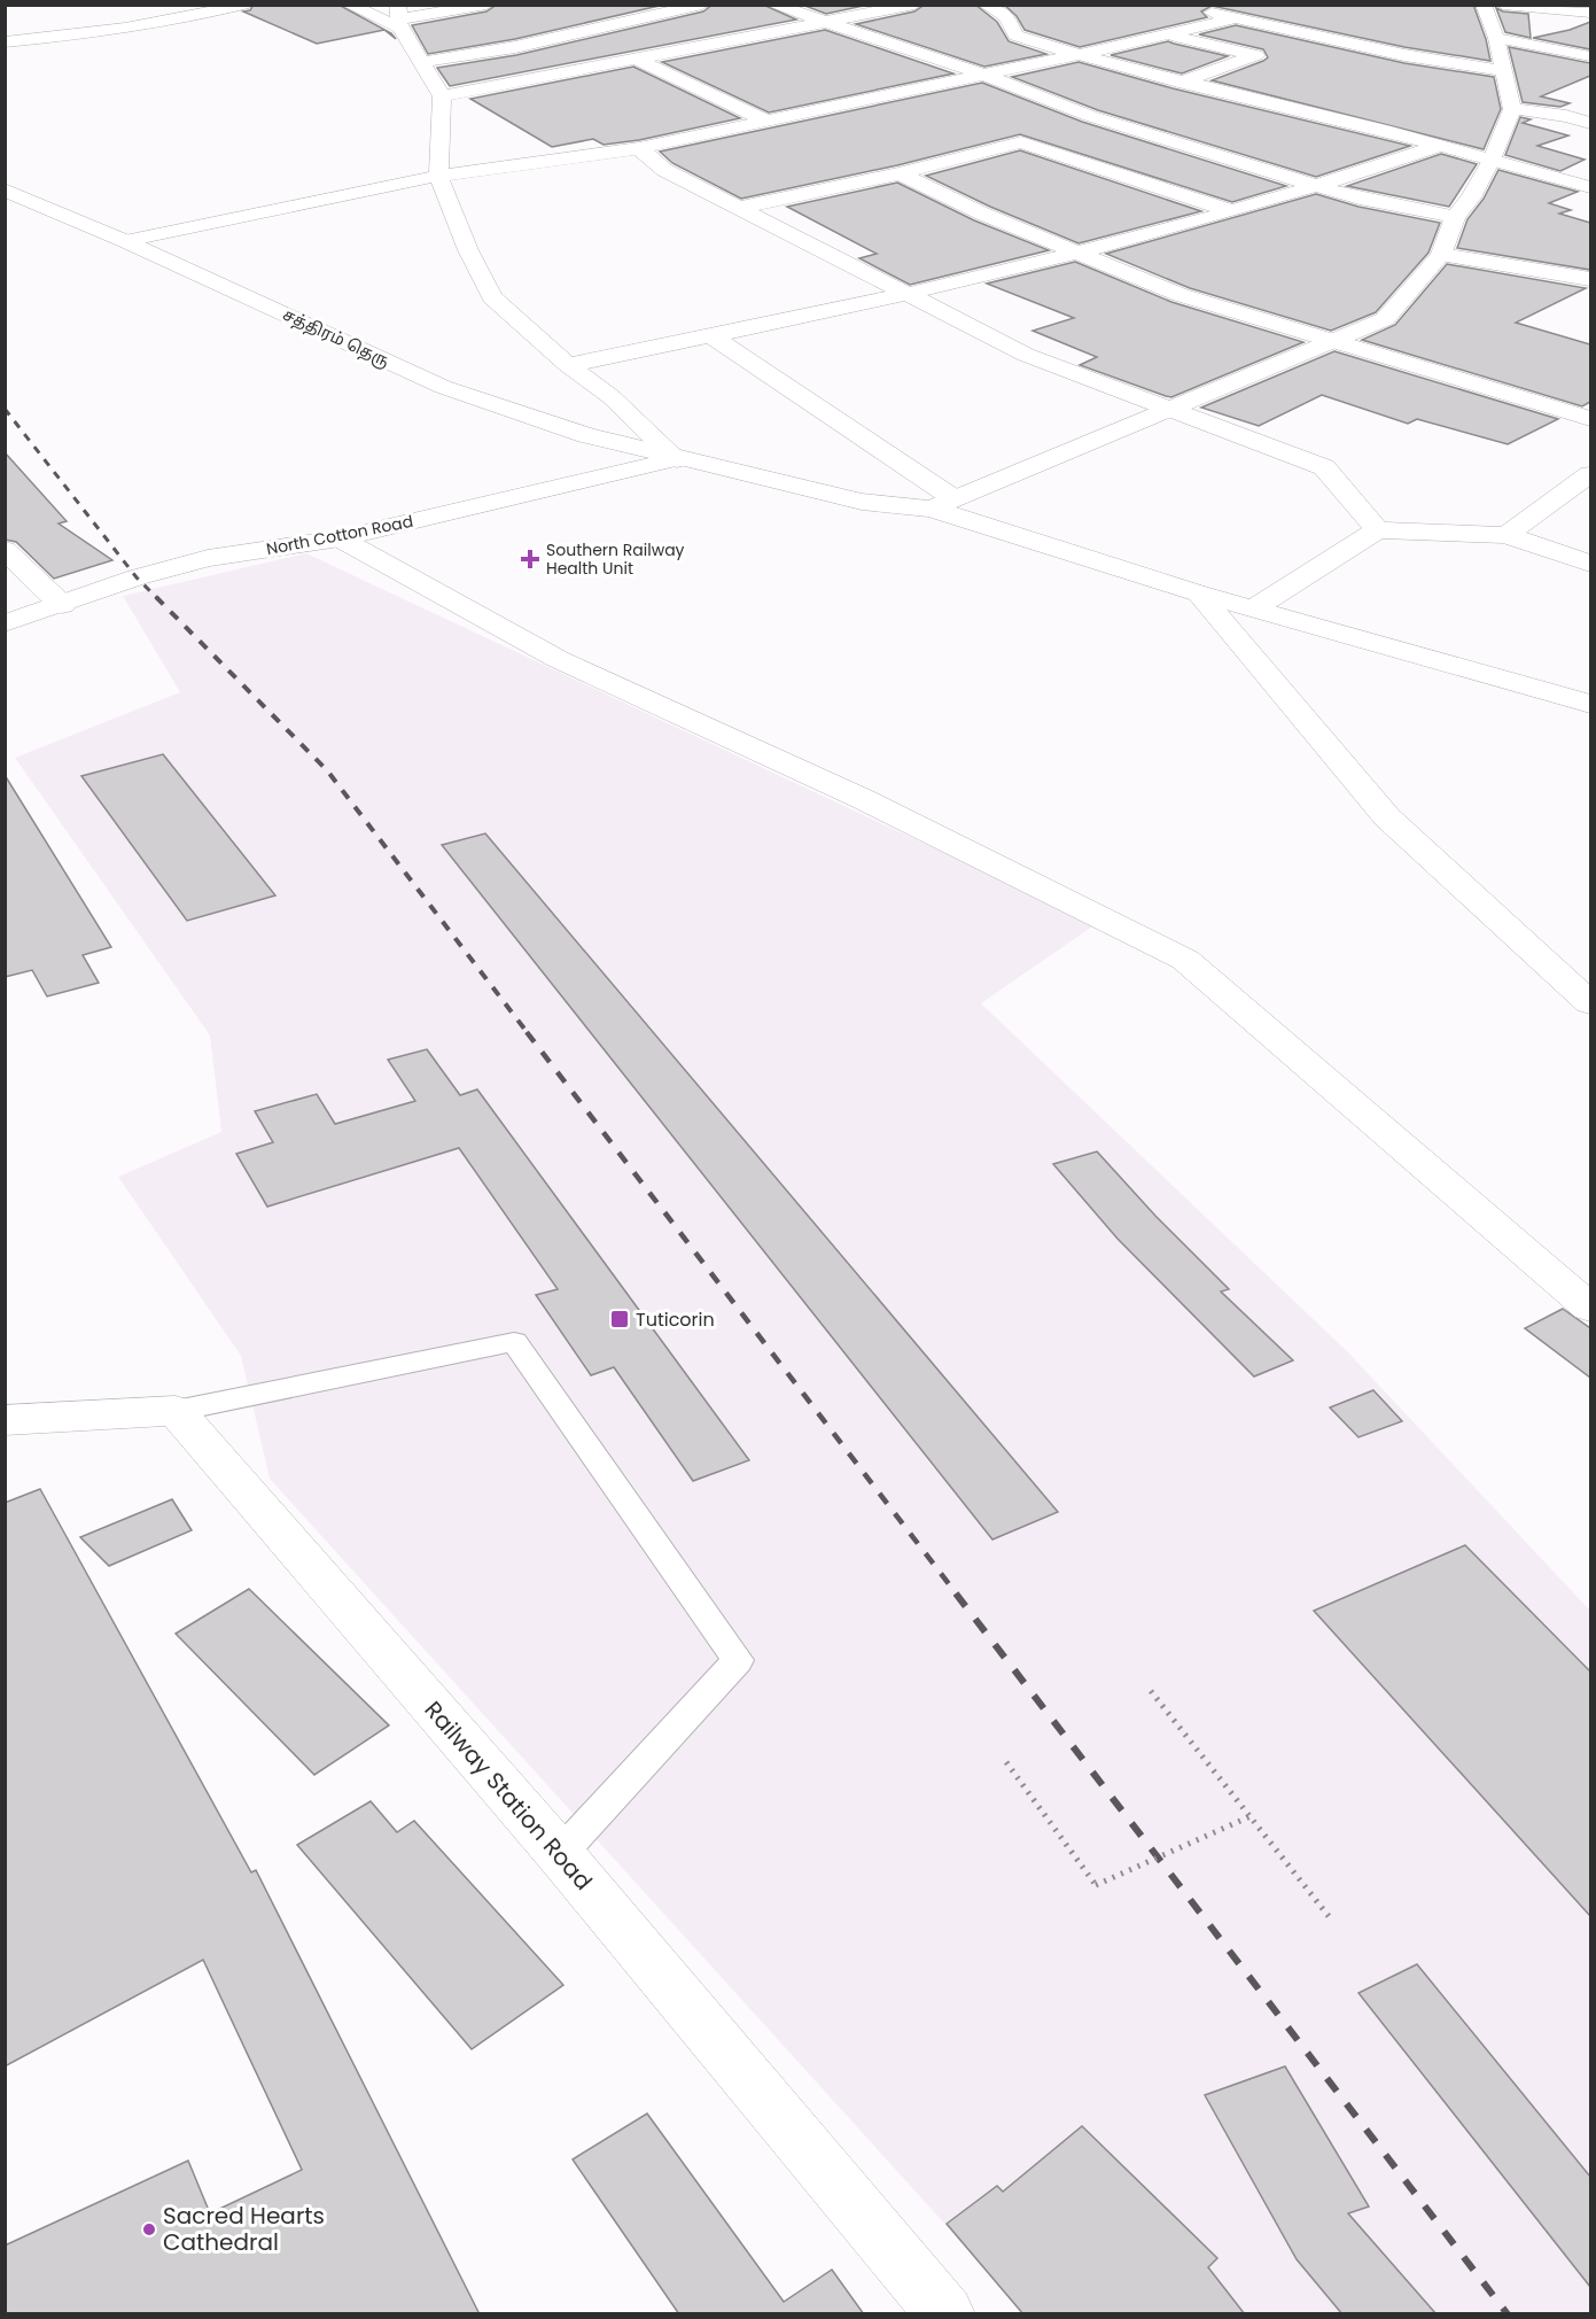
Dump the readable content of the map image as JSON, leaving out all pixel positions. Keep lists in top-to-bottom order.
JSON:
{
  "streets": {
    "street": ["சத்திரம் தெரு", "North Cotton Road", "Railway Station Road"]
  },
  "crossings": [
    ["சத்திரம் தெரு", "North Cotton Road"]
  ],
  "places": {
    "health": ["Southern Railway Health Unit"],
    "transit": ["Tuticorin"],
    "other": ["Sacred Hearts Cathedral"]
  }
}
